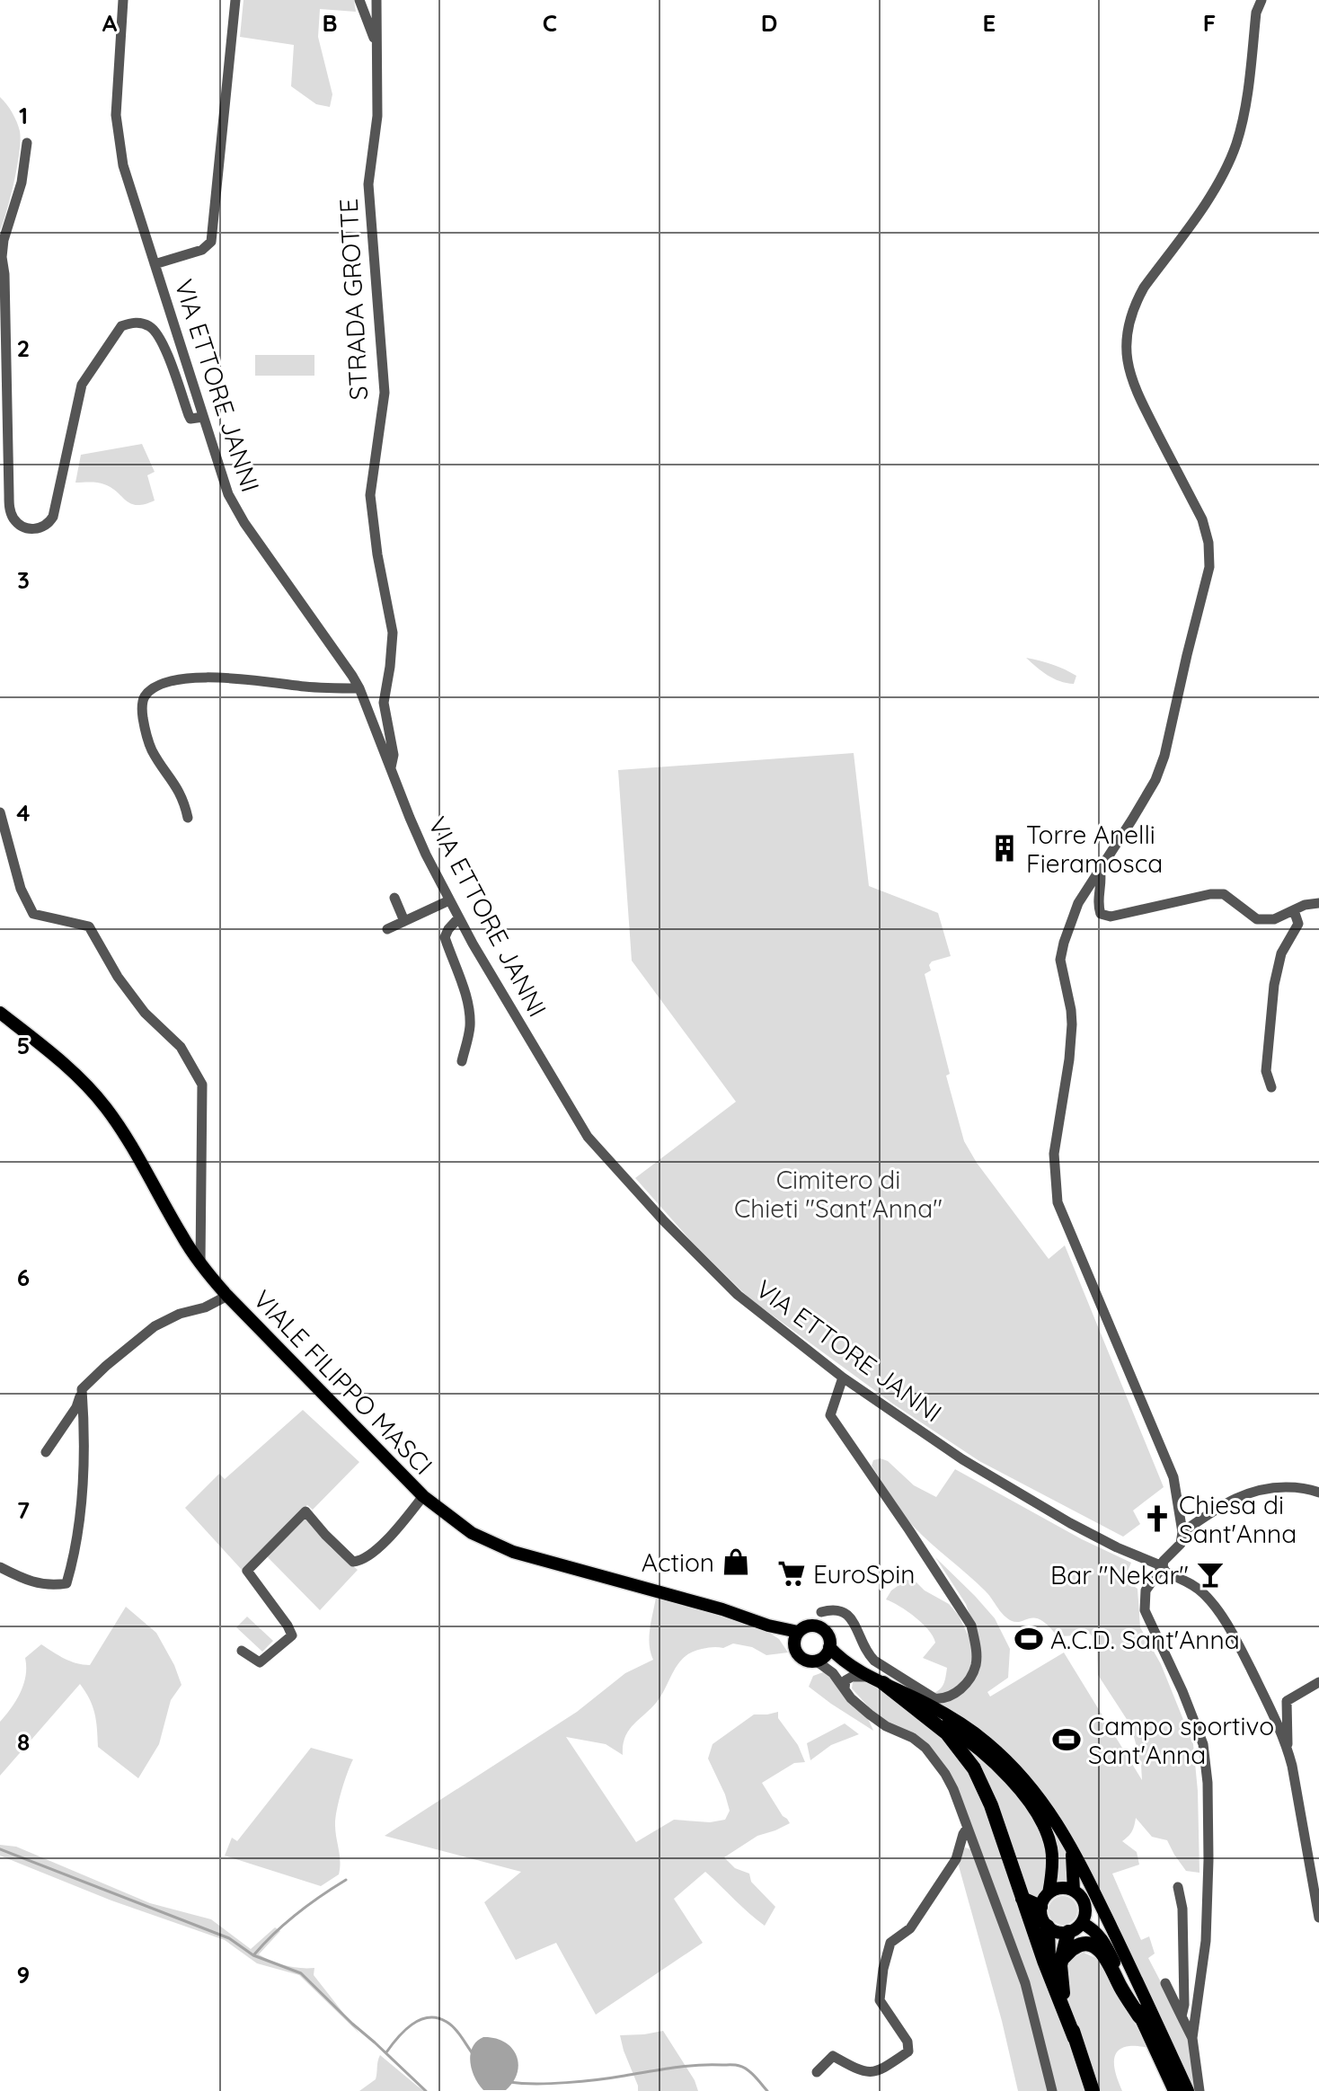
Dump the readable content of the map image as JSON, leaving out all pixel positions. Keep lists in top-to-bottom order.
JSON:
{
  "streets": {
    "main road": ["VIALE FILIPPO MASCI"],
    "street": ["STRADA GROTTE", "VIA ETTORE JANNI"]
  },
  "crossings": [
    ["STRADA GROTTE", "VIA ETTORE JANNI"]
  ],
  "parks": ["Cimitero di Chieti \"Sant'Anna\""],
  "places": {
    "building": ["Torre Anelli Fieramosca"],
    "church": ["Chiesa di Sant'Anna"],
    "shop": ["Action"],
    "supermarket": ["EuroSpin"],
    "bar": ["Bar \"Nekar\""],
    "sports": ["A.C.D. Sant'Anna", "Campo sportivo Sant'Anna"]
  },
  "grid": {
    "columns": [
      "A",
      "B",
      "C",
      "D",
      "E",
      "F"
    ],
    "rows": [
      "1",
      "2",
      "3",
      "4",
      "5",
      "6",
      "7",
      "8",
      "9"
    ]
  }
}
